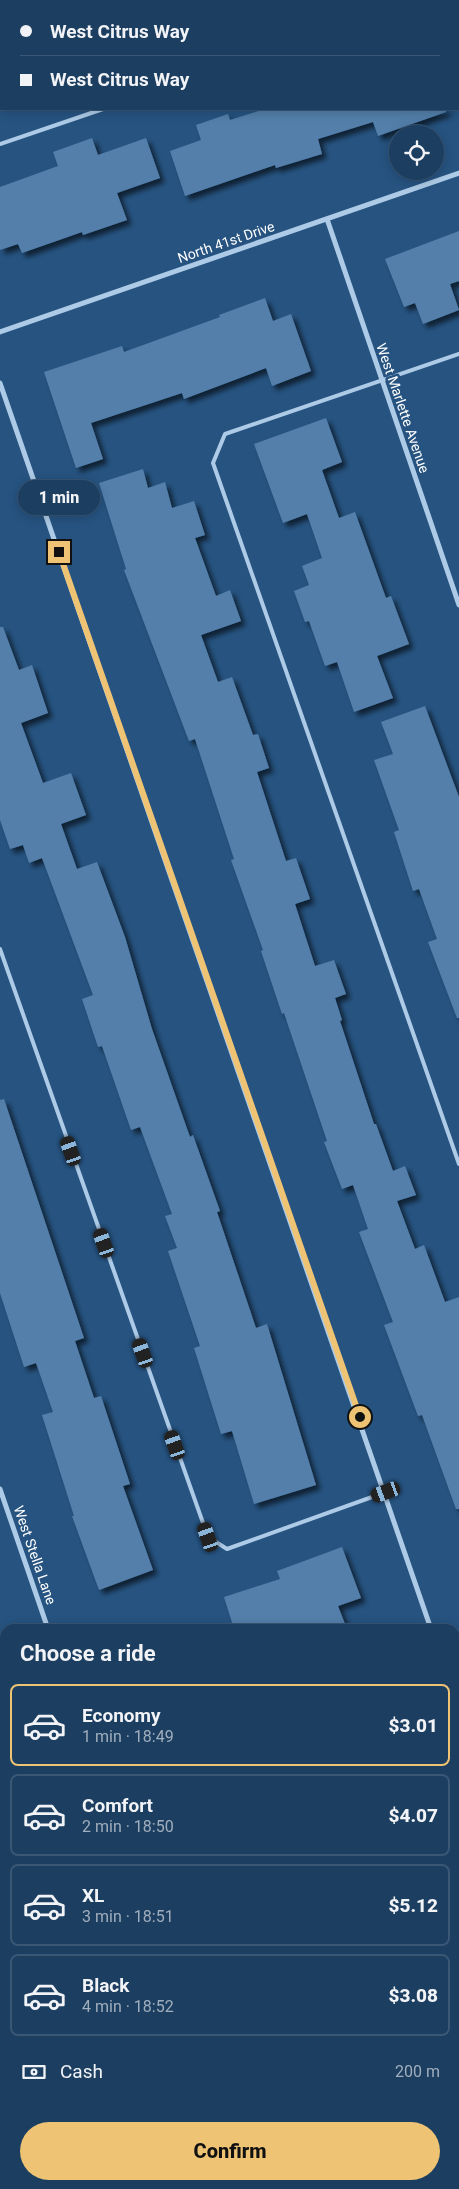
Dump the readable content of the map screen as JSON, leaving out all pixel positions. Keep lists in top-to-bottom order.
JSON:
{
  "streets": {
    "street": ["North 41st Drive", "West Marlette Avenue", "West Stella Lane"]
  },
  "crossings": [
    ["North 41st Drive", "West Marlette Avenue"]
  ],
  "page": {
    "banner": ["West Citrus Way", "West Citrus Way"],
    "bubble": "1 min",
    "heading": "Choose a ride",
    "list": [
      {
        "name": "Economy",
        "note": "1 min · 18:49",
        "value": "$3.01"
      },
      {
        "name": "Comfort",
        "note": "2 min · 18:50",
        "value": "$4.07"
      },
      {
        "name": "XL",
        "note": "3 min · 18:51",
        "value": "$5.12"
      },
      {
        "name": "Black",
        "note": "4 min · 18:52",
        "value": "$3.08"
      }
    ],
    "pay": ["Cash", "200 m"],
    "buttons": "Confirm"
  }
}
